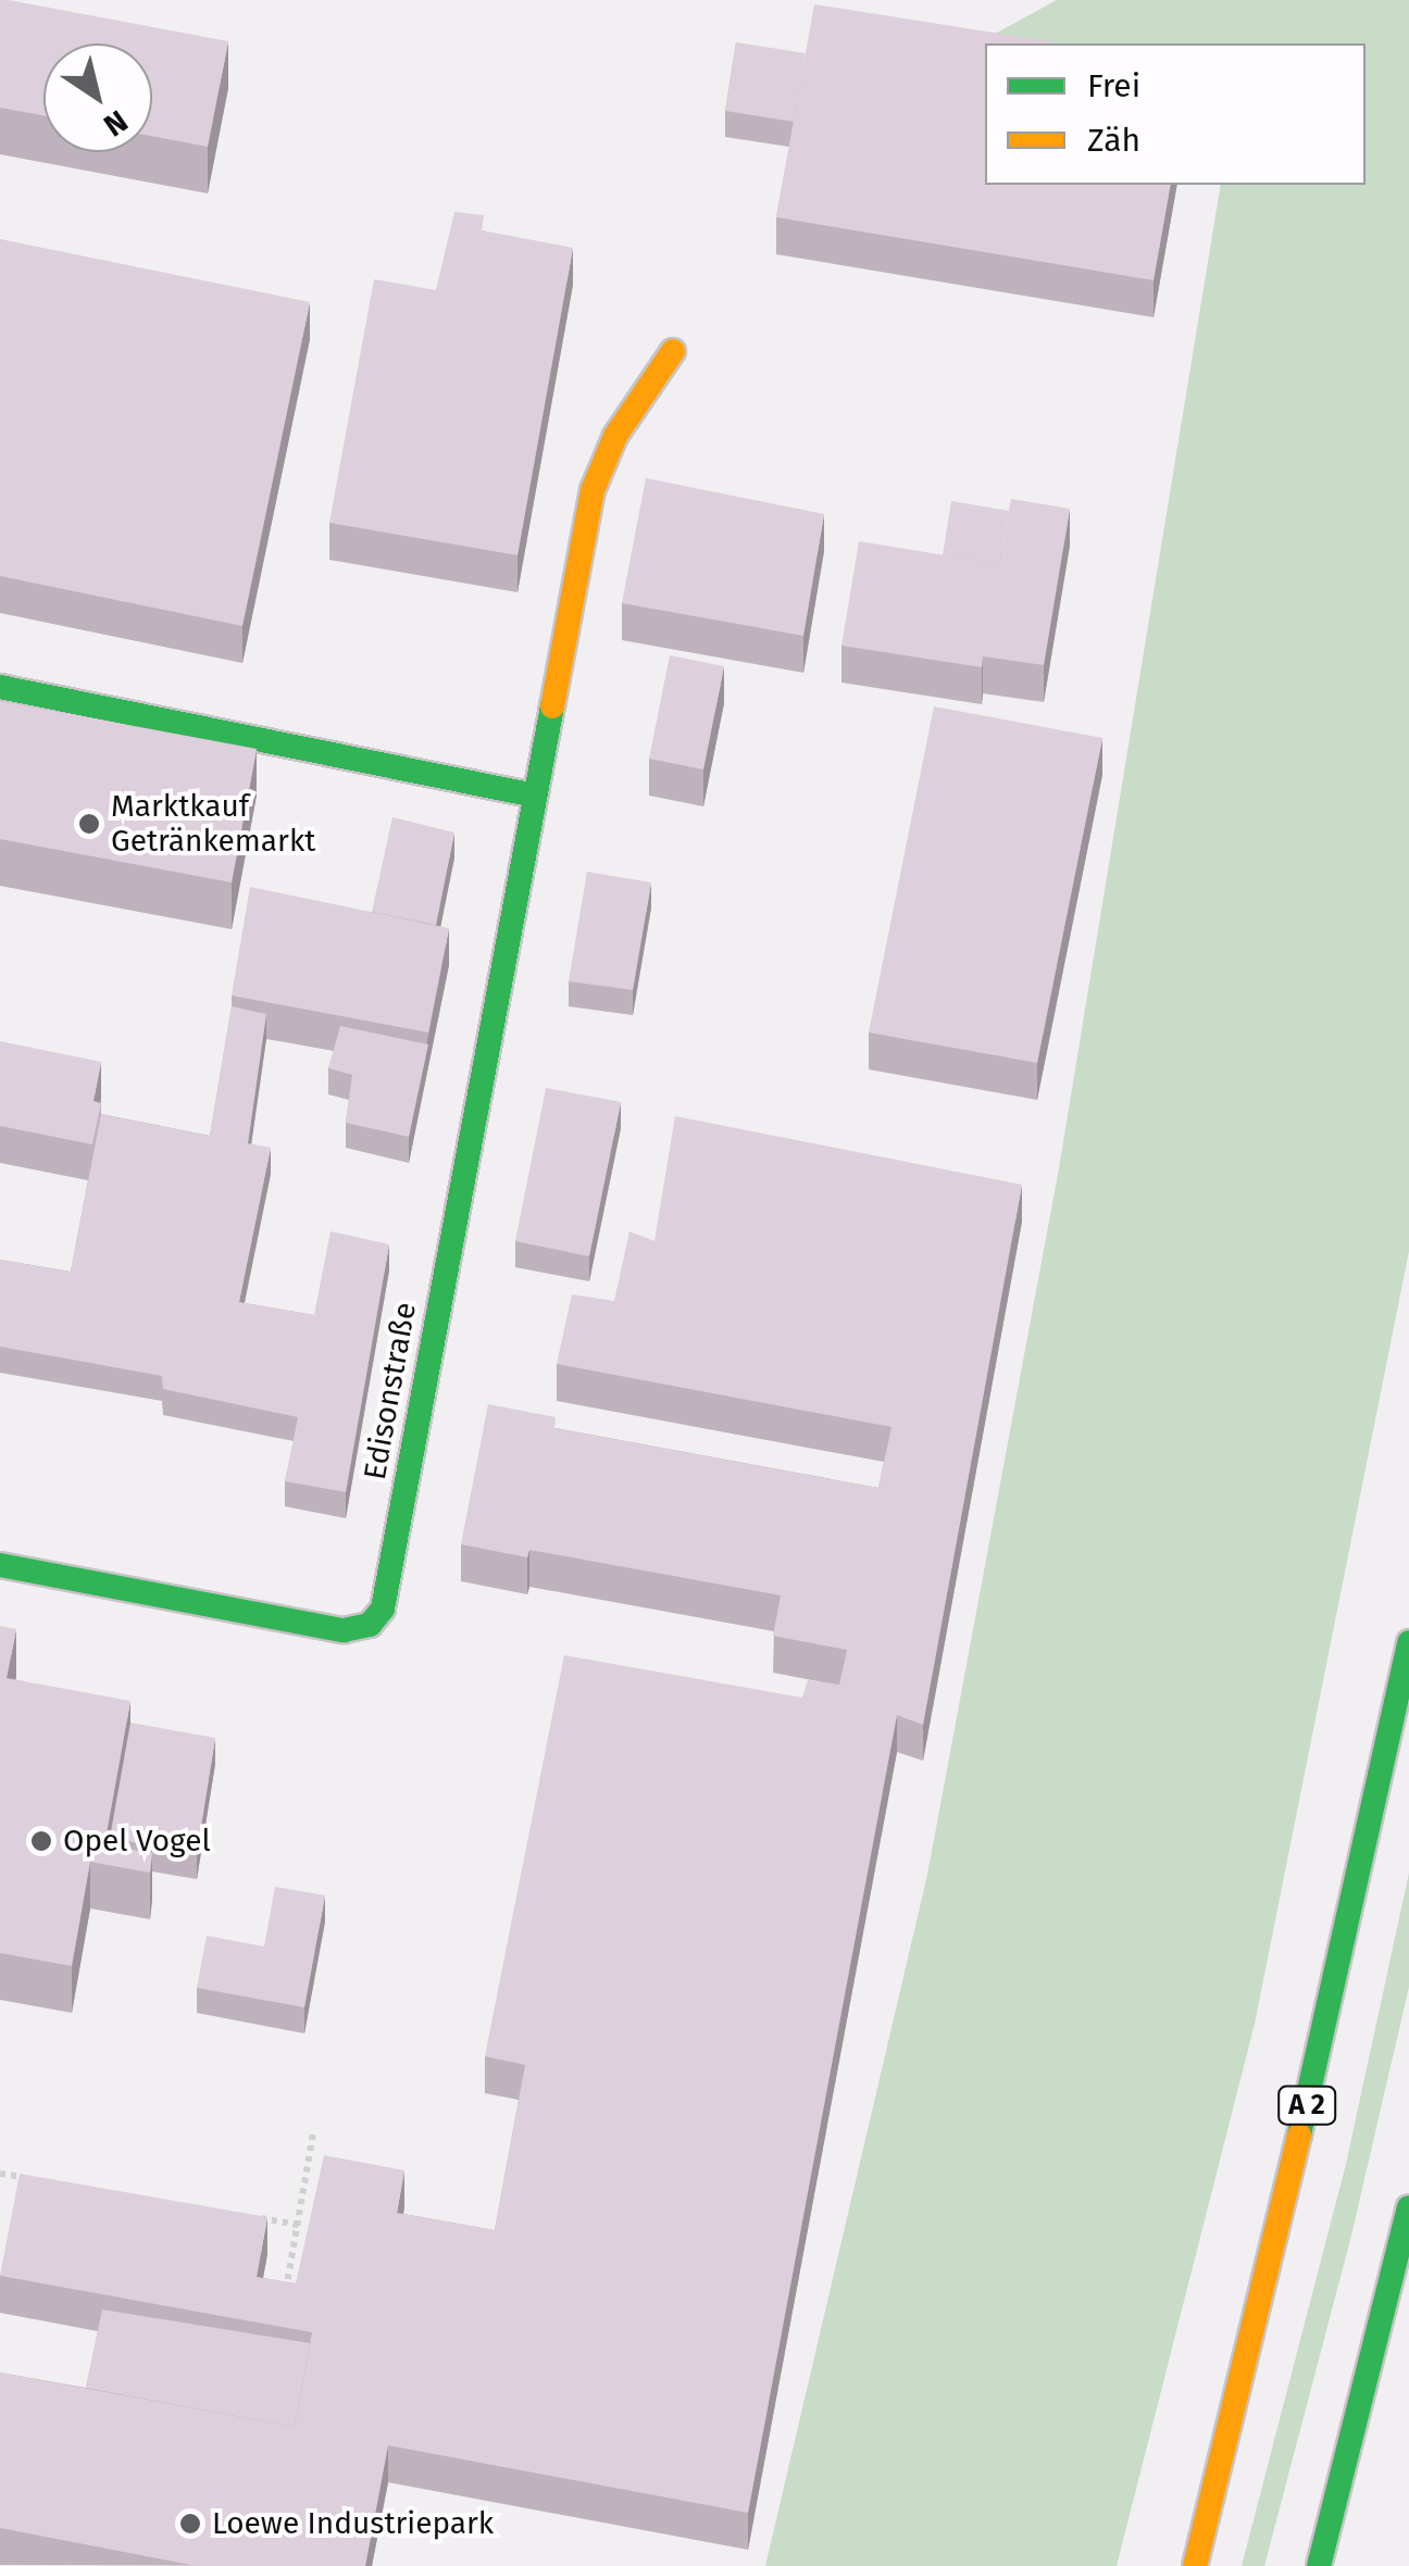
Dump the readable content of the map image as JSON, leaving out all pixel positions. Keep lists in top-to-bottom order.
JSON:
{
  "streets": {
    "main road": ["Edisonstraße", "A 2"]
  },
  "places": ["Marktkauf Getränkemarkt", "Opel Vogel", "Loewe Industriepark"],
  "legend": ["Frei", "Zäh"],
  "north": "bottom right"
}
